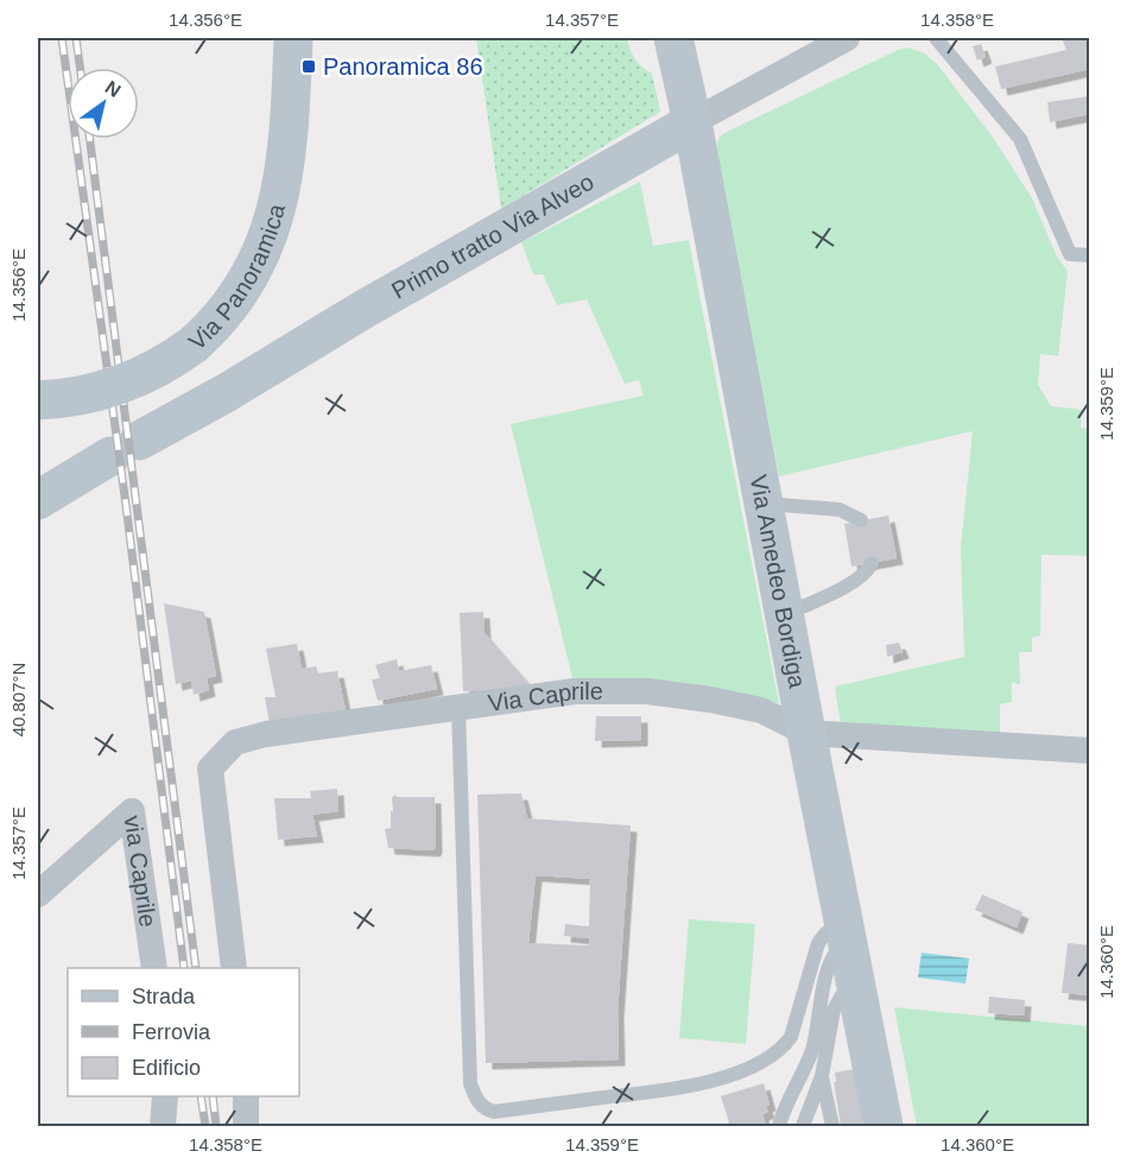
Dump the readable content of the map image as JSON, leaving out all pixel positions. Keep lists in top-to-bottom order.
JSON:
{
  "streets": {
    "street": [
      "Primo tratto Via Alveo",
      "Via Panoramica",
      "Via Amedeo Bordiga",
      "Via Caprile",
      "via Caprile"
    ]
  },
  "crossings": [
    ["Primo tratto Via Alveo", "Via Amedeo Bordiga"],
    ["Via Amedeo Bordiga", "Via Caprile"]
  ],
  "places": {
    "transit": ["Panoramica 86"]
  },
  "legend": ["Strada", "Ferrovia", "Edificio"],
  "north": "top right",
  "coordinates": [
    "14.356°E",
    "14.357°E",
    "14.358°E",
    "14.359°E",
    "40.807°N",
    "14.360°E"
  ]
}
